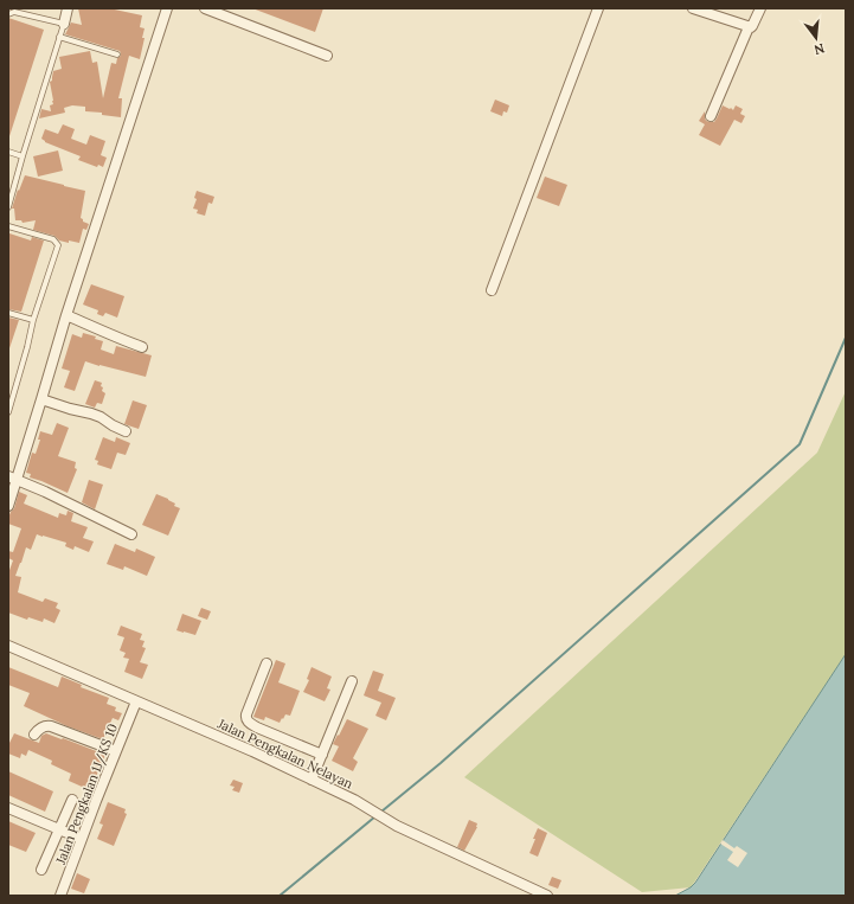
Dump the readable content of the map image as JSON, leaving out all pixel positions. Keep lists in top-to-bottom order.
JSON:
{
  "streets": {
    "street": ["Jalan Pengkalan Nelayan", "Jalan Pengkalan 1J/KS 10"]
  },
  "crossings": [
    ["Jalan Pengkalan Nelayan", "Jalan Pengkalan 1J/KS 10"]
  ],
  "north": "bottom"
}
